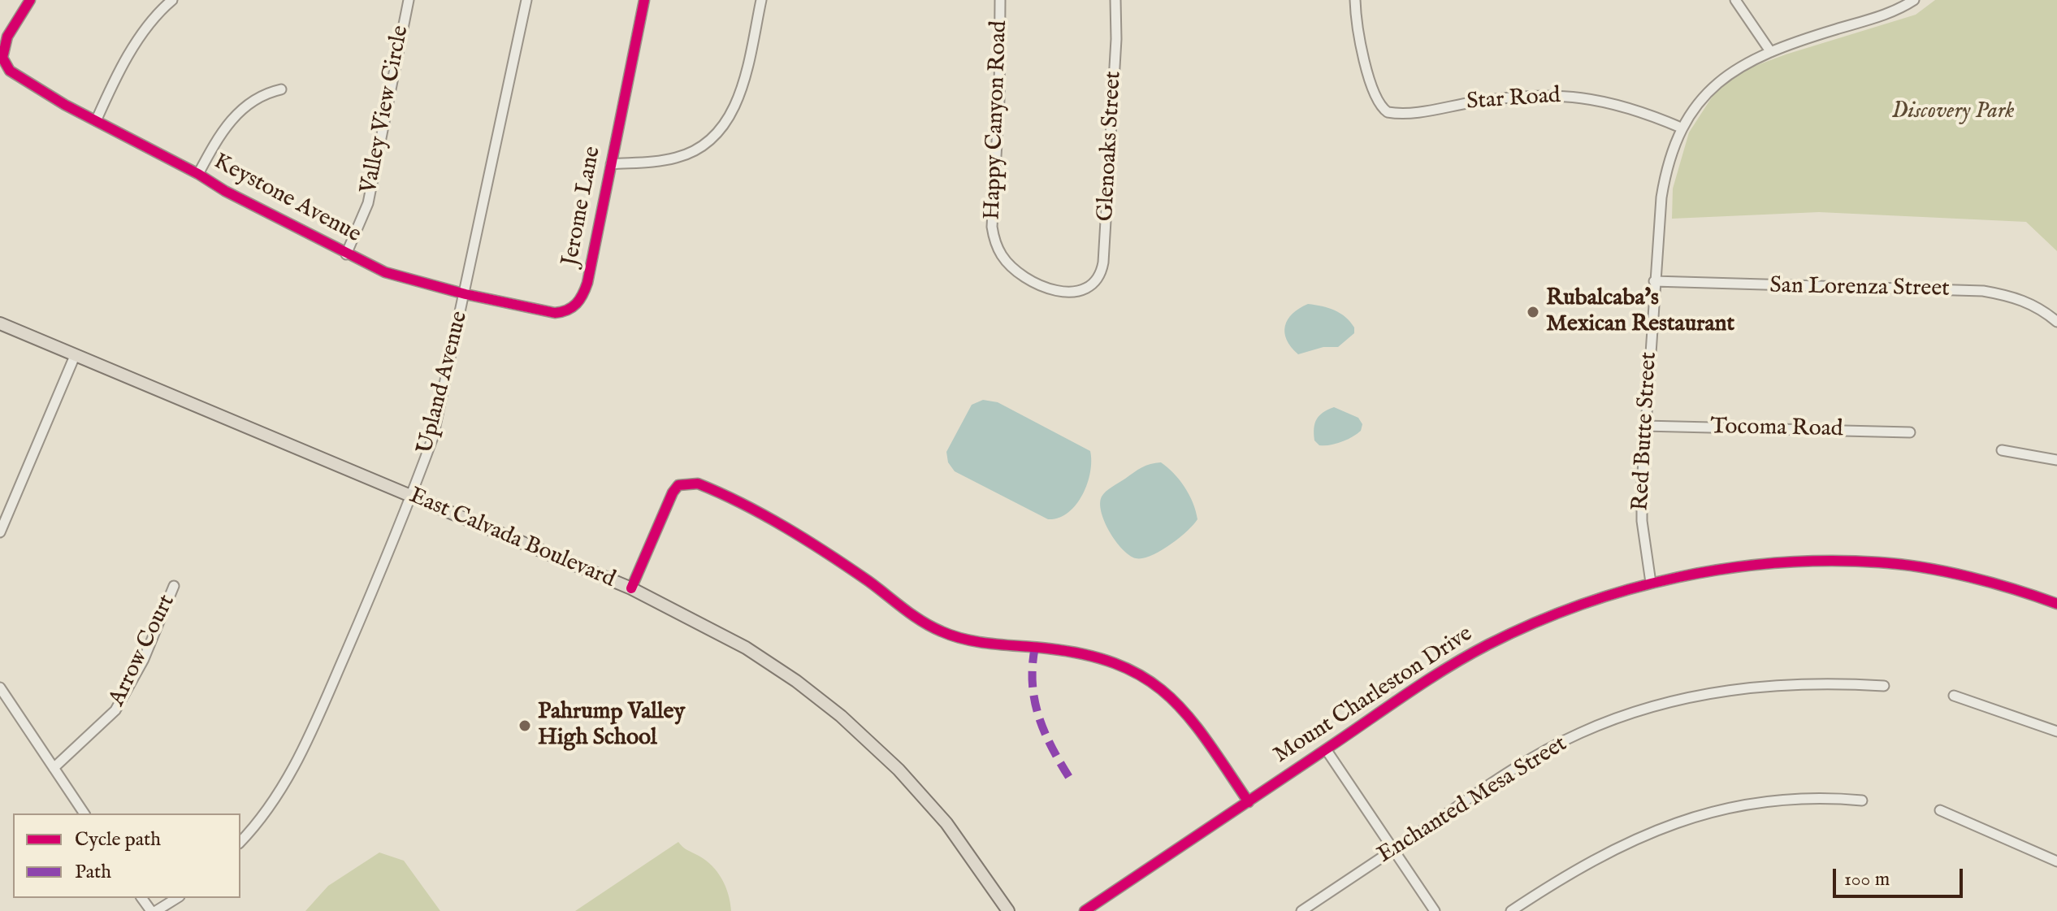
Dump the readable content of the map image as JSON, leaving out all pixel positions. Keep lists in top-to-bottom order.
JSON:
{
  "streets": {
    "main road": ["East Calvada Boulevard"],
    "street": [
      "Star Road",
      "Valley View Circle",
      "Happy Canyon Road",
      "Glenoaks Street",
      "Keystone Avenue",
      "Jerome Lane",
      "San Lorenza Street",
      "Upland Avenue",
      "Tocoma Road",
      "Red Butte Street",
      "Arrow Court",
      "Mount Charleston Drive",
      "Enchanted Mesa Street"
    ]
  },
  "crossings": [
    ["Star Road", "Red Butte Street"],
    ["Valley View Circle", "Keystone Avenue"],
    ["Happy Canyon Road", "Glenoaks Street"],
    ["Keystone Avenue", "Jerome Lane"],
    ["Keystone Avenue", "Upland Avenue"],
    ["Jerome Lane", "Upland Avenue"],
    ["San Lorenza Street", "Red Butte Street"],
    ["Upland Avenue", "East Calvada Boulevard"],
    ["Tocoma Road", "Red Butte Street"],
    ["Red Butte Street", "Mount Charleston Drive"]
  ],
  "parks": ["Discovery Park"],
  "places": ["Rubalcaba's Mexican Restaurant", "Pahrump Valley High School"],
  "legend": ["Cycle path", "Path"],
  "scale_bar": "100 m"
}
